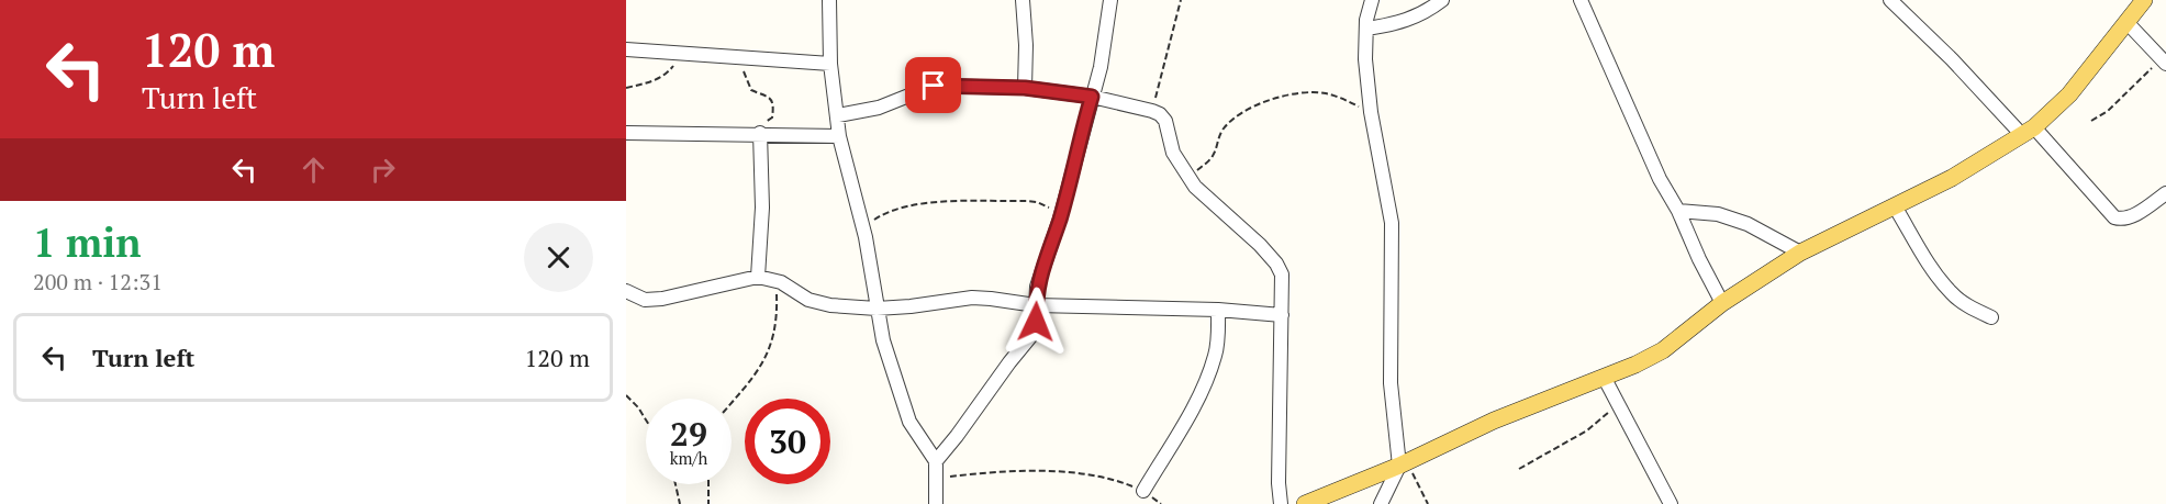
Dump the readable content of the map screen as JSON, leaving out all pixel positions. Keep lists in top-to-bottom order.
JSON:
{
  "page": {
    "turn": ["120 m", "Turn left"],
    "heading": ["1 min", "200 m · 12:31"],
    "list": [
      {
        "name": "Turn left",
        "value": "120 m"
      }
    ],
    "speed": "29 km/h",
    "limit": "30"
  }
}
